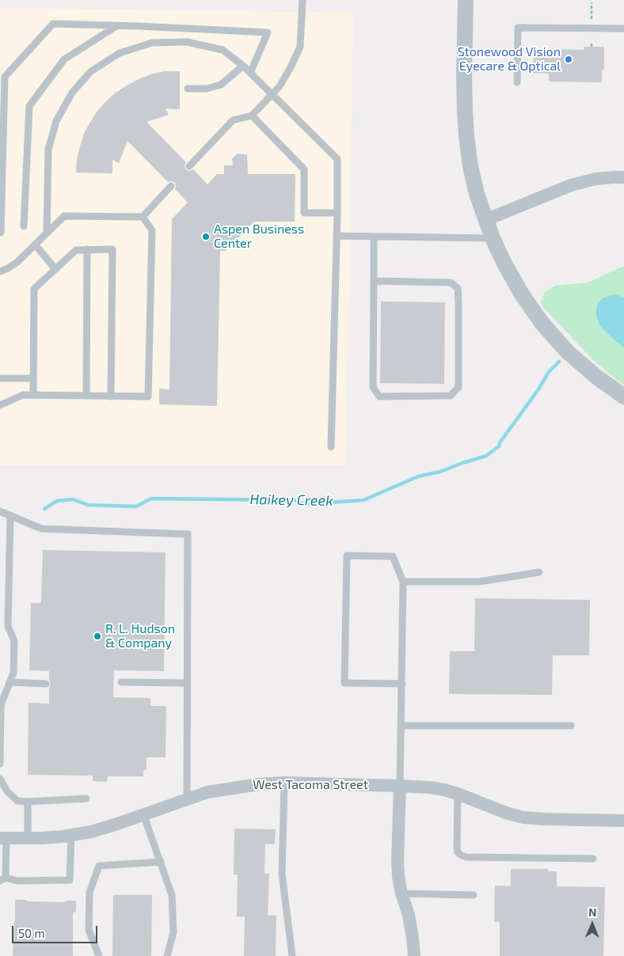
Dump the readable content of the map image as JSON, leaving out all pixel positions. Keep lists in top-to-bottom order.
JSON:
{
  "streets": {
    "street": ["West Tacoma Street"]
  },
  "water": ["Haikey Creek"],
  "places": ["Stonewood Vision Eyecare & Optical", "Aspen Business Center", "R. L. Hudson & Company"],
  "scale_bar": "50 m",
  "north": "top"
}
